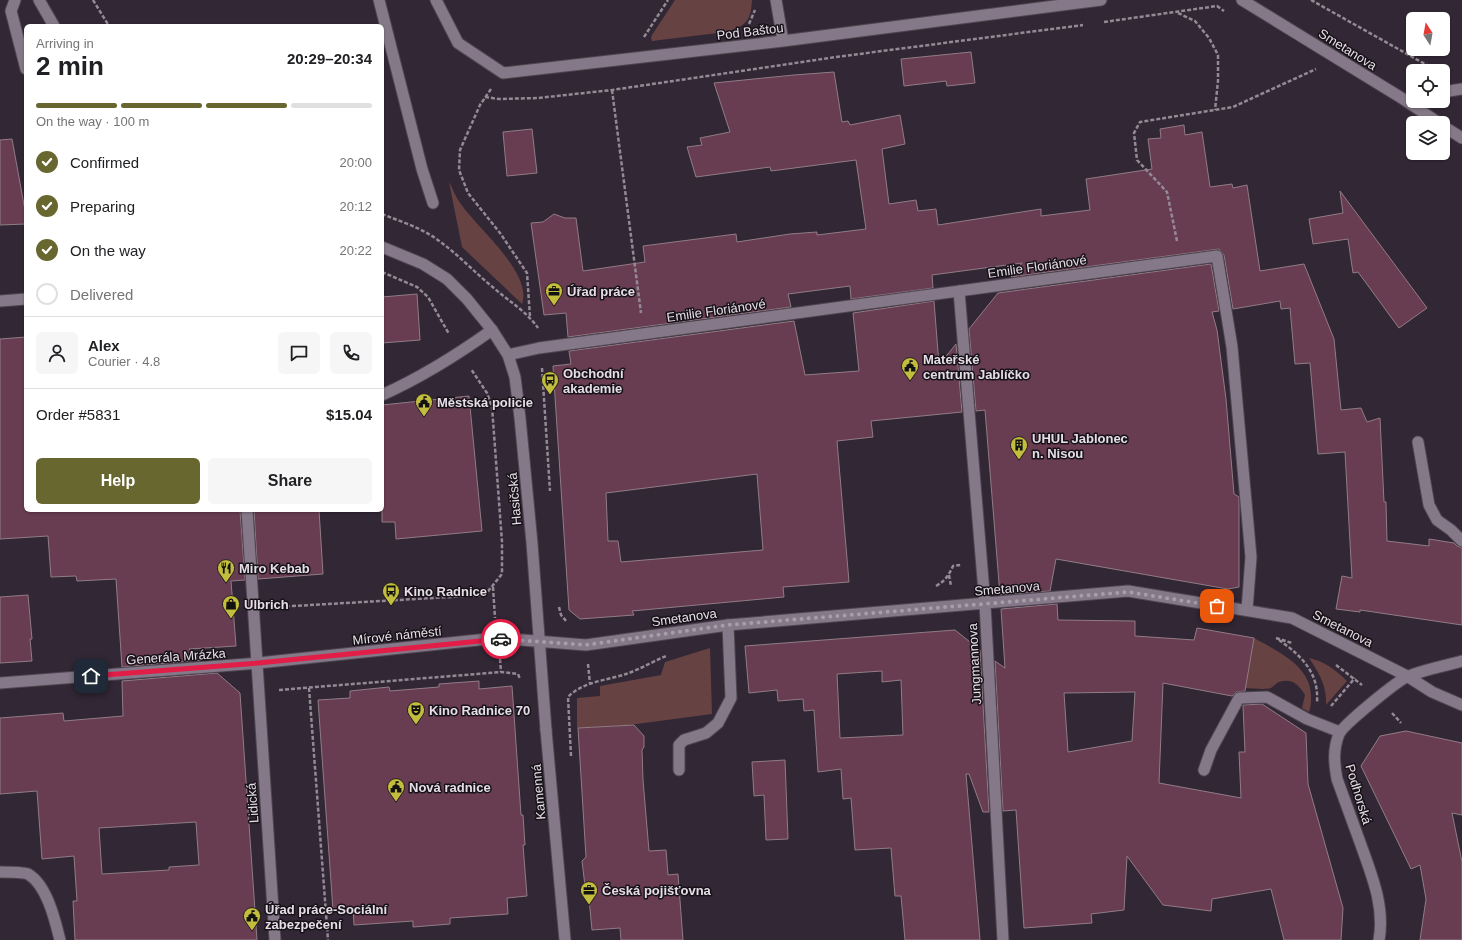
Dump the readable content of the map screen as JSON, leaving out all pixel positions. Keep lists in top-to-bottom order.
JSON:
{
  "streets": {
    "street": [
      "Pod Baštou",
      "Smetanova",
      "Emilie Floriánové",
      "Hasičská",
      "Mírové náměstí",
      "Generála Mrázka",
      "Jungmannova",
      "Kamenná",
      "Podhorská",
      "Lidická"
    ]
  },
  "crossings": [
    ["Smetanova", "Emilie Floriánové"],
    ["Smetanova", "Hasičská"],
    ["Smetanova", "Mírové náměstí"],
    ["Smetanova", "Jungmannova"],
    ["Smetanova", "Kamenná"],
    ["Emilie Floriánové", "Hasičská"],
    ["Emilie Floriánové", "Jungmannova"],
    ["Hasičská", "Mírové náměstí"],
    ["Hasičská", "Kamenná"],
    ["Mírové náměstí", "Generála Mrázka"],
    ["Mírové náměstí", "Kamenná"],
    ["Mírové náměstí", "Lidická"],
    ["Generála Mrázka", "Lidická"]
  ],
  "places": {
    "office": ["Úřad práce", "Česká pojišťovna"],
    "public building": [
      "Mateřské centrum Jablíčko",
      "Městská policie",
      "Nová radnice",
      "Úřad práce-Sociální zabezpečení"
    ],
    "bus stop": ["Obchodní akademie", "Kino Radnice"],
    "building": ["UHUL Jablonec n. Nisou"],
    "restaurant": ["Miro Kebab"],
    "shop": ["Ulbrich"],
    "theatre": ["Kino Radnice 70"]
  },
  "north": "top",
  "page": {
    "heading": ["2 min", "Arriving in", "20:29–20:34"],
    "panel": [
      "Alex",
      "Courier · 4.8",
      "Order #5831",
      "$15.04"
    ],
    "bar": "On the way · 100 m",
    "list": [
      ["Confirmed", "20:00"],
      ["Preparing", "20:12"],
      ["On the way", "20:22"],
      "Delivered"
    ],
    "buttons": ["Help", "Share"]
  }
}
